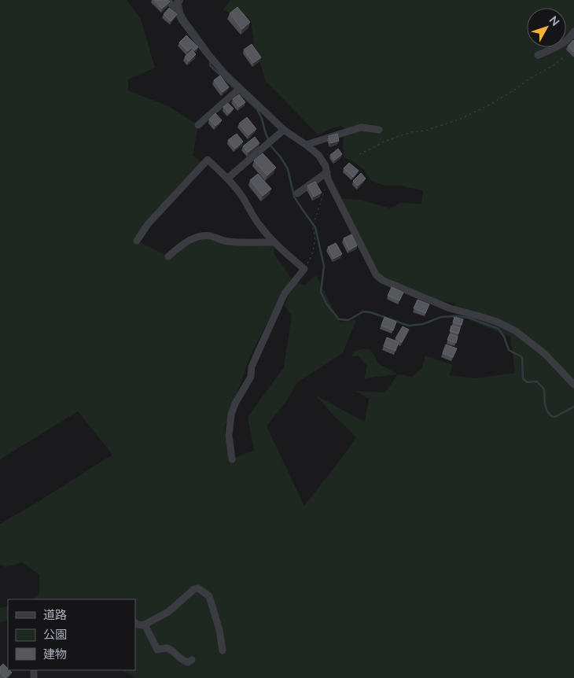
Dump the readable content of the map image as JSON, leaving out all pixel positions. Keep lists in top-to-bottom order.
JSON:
{
  "legend": ["道路", "公園", "建物"],
  "north": "top right"
}
